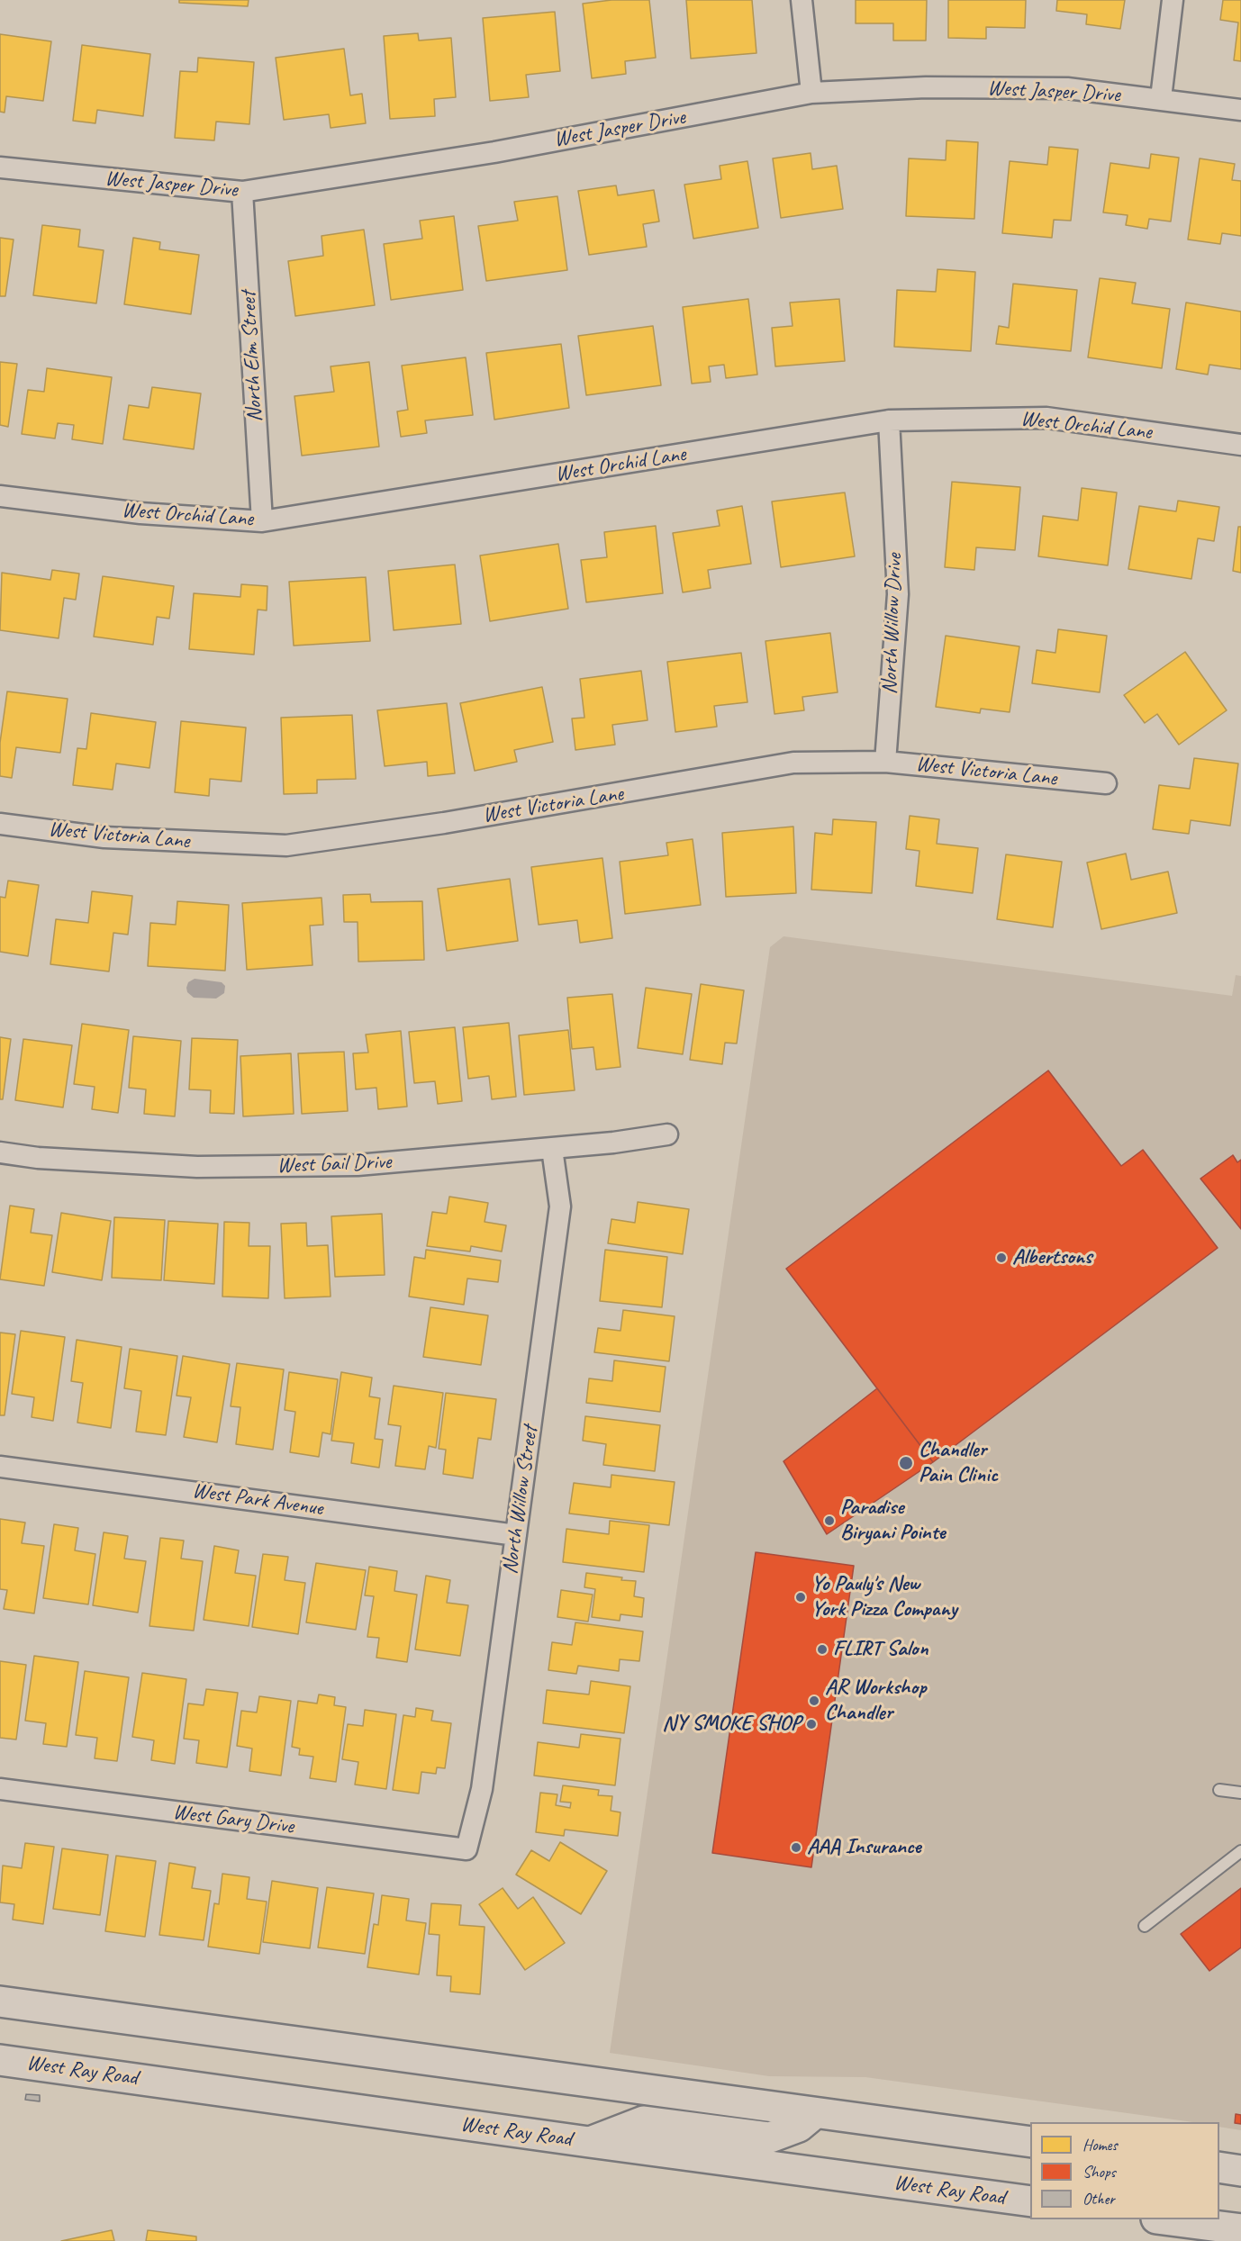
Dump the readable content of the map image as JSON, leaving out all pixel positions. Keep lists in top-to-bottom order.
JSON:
{
  "streets": {
    "main road": ["West Ray Road"],
    "street": [
      "West Jasper Drive",
      "North Elm Street",
      "West Orchid Lane",
      "North Willow Drive",
      "West Victoria Lane",
      "West Gail Drive",
      "West Park Avenue",
      "North Willow Street",
      "West Gary Drive"
    ]
  },
  "crossings": [
    ["West Jasper Drive", "North Elm Street"],
    ["North Elm Street", "West Orchid Lane"],
    ["West Orchid Lane", "North Willow Drive"],
    ["North Willow Drive", "West Victoria Lane"],
    ["West Gail Drive", "North Willow Street"],
    ["West Park Avenue", "North Willow Street"],
    ["North Willow Street", "West Gary Drive"]
  ],
  "places": [
    "Albertsons",
    "Chandler Pain Clinic",
    "Paradise Biryani Pointe",
    "Yo Pauly's New York Pizza Company",
    "FLIRT Salon",
    "AR Workshop Chandler",
    "NY SMOKE SHOP",
    "AAA Insurance"
  ],
  "legend": ["Homes", "Shops", "Other"]
}
